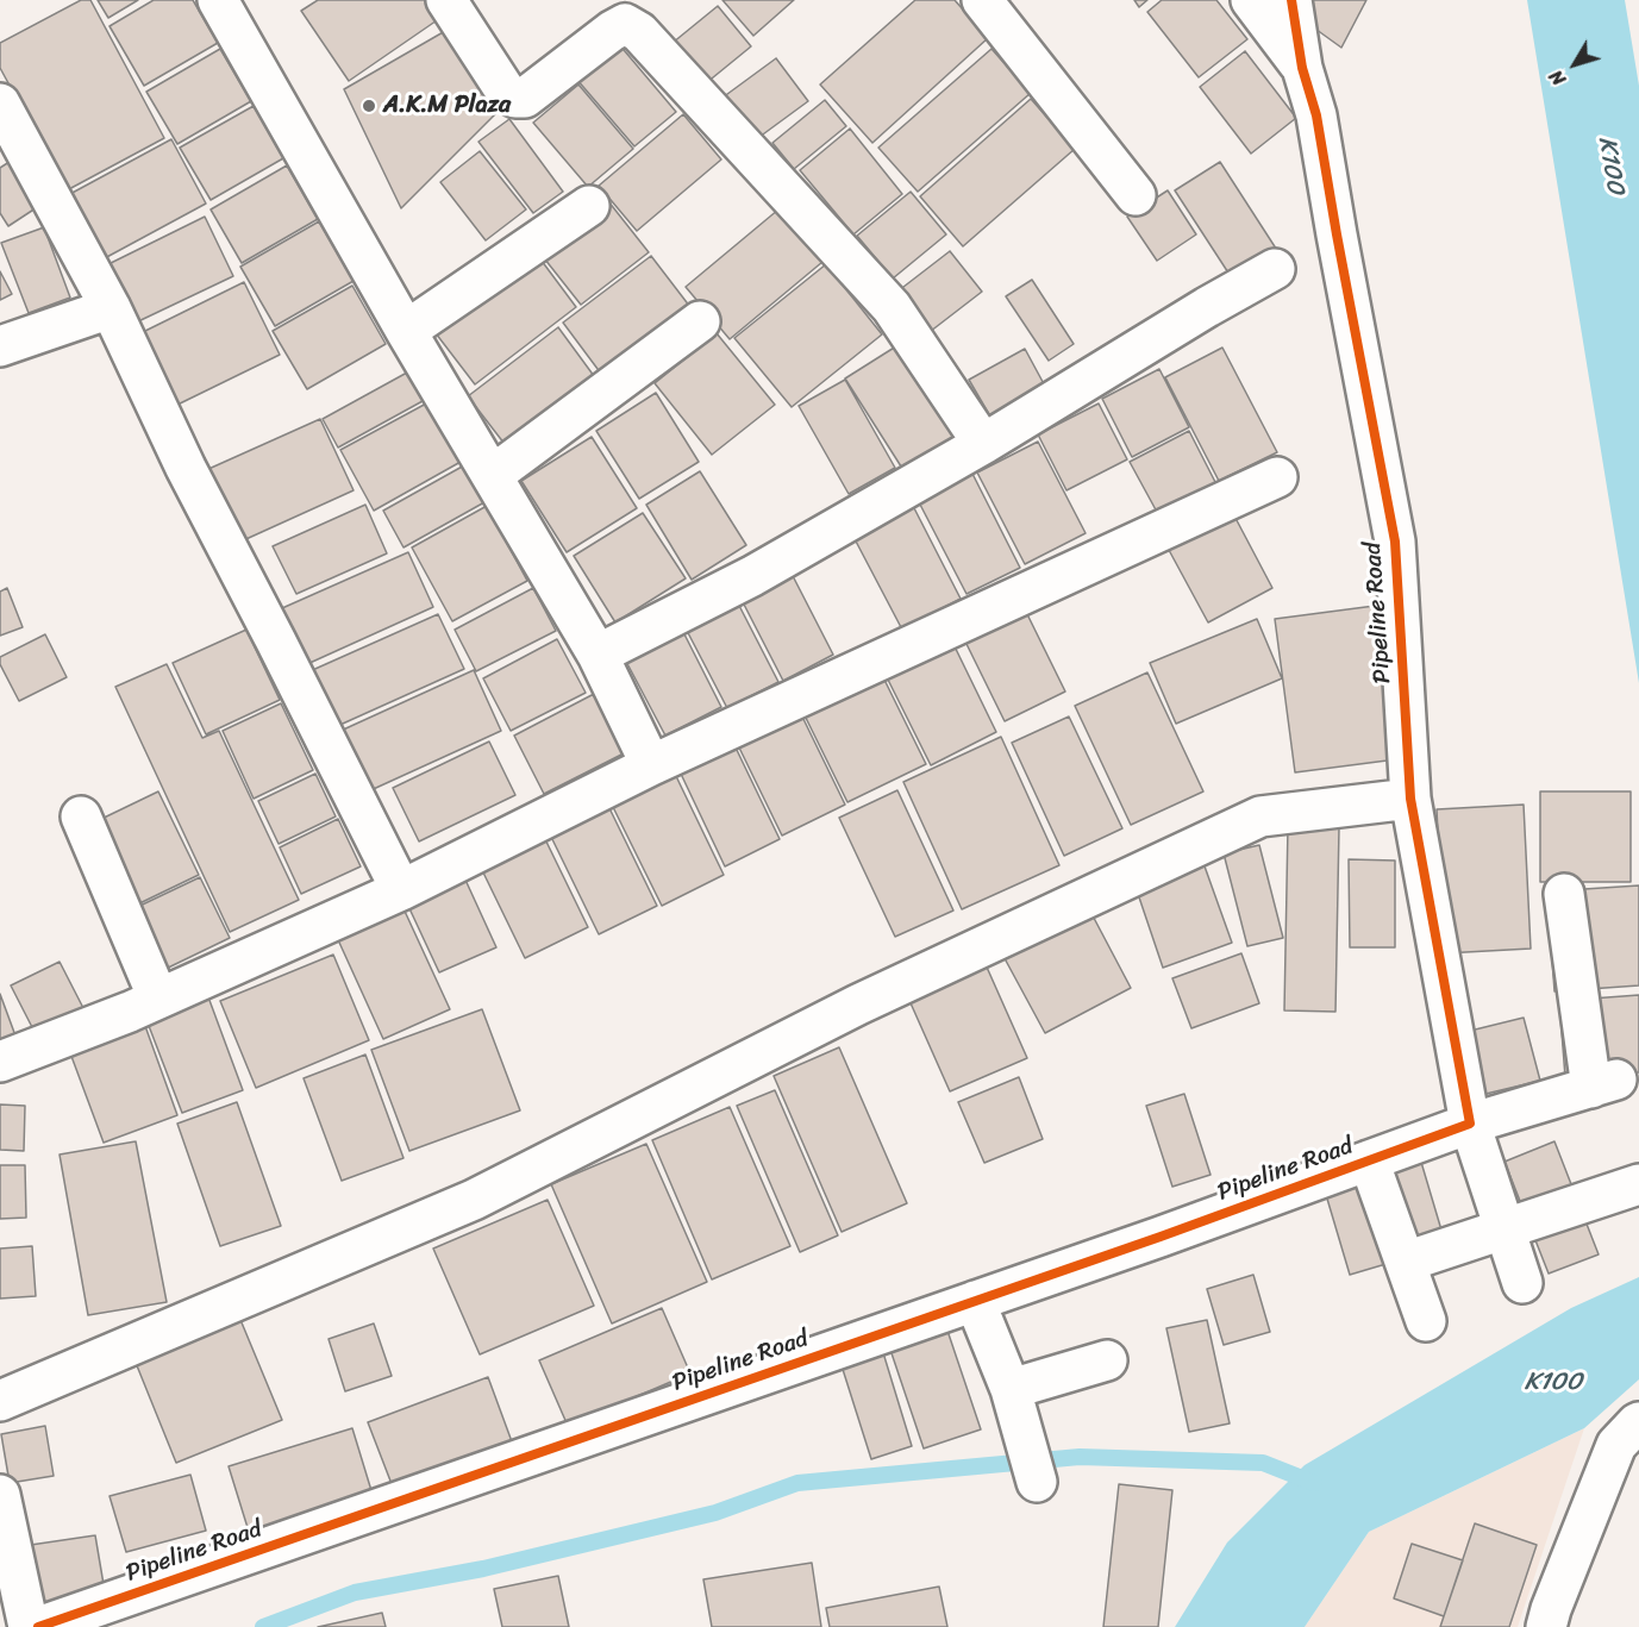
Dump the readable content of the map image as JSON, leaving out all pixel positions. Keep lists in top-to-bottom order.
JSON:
{
  "streets": {
    "street": ["Pipeline Road"]
  },
  "water": ["K100"],
  "places": ["A.K.M Plaza"],
  "north": "bottom left"
}
